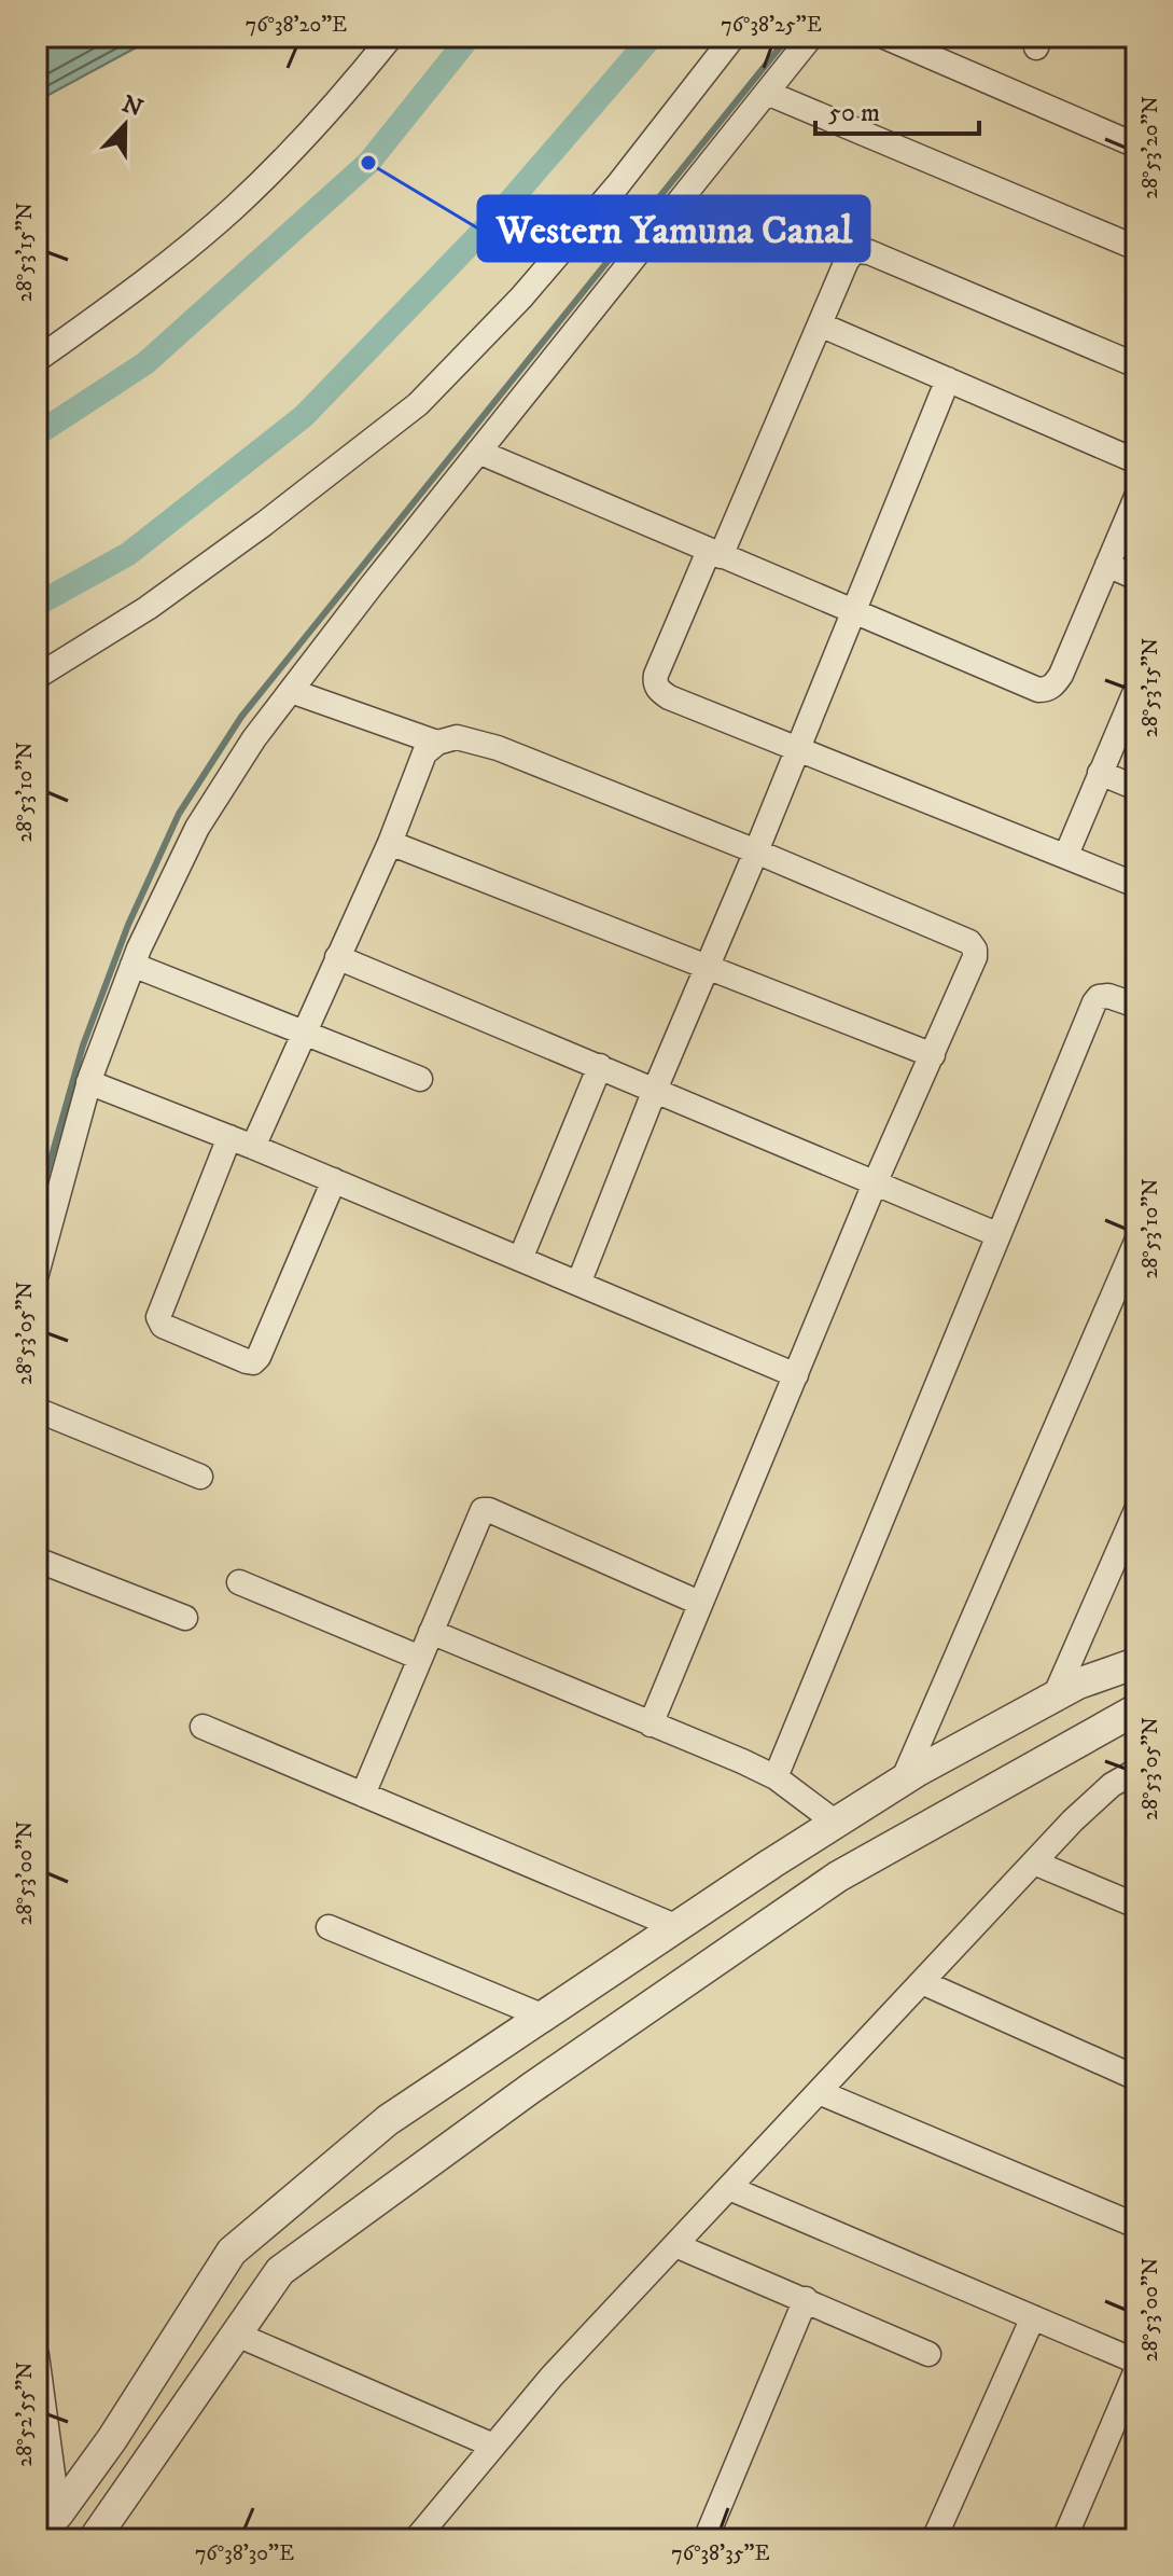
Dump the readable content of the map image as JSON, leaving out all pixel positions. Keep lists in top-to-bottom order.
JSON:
{
  "places": ["Western Yamuna Canal"],
  "scale_bar": "50 m",
  "north": "top",
  "coordinates": [
    "76°38'20\"E",
    "76°38'25\"E",
    "28°53'20\"N",
    "28°53'15\"N",
    "28°53'10\"N",
    "28°53'05\"N",
    "28°53'00\"N",
    "28°52'55\"N",
    "76°38'30\"E",
    "76°38'35\"E"
  ]
}
